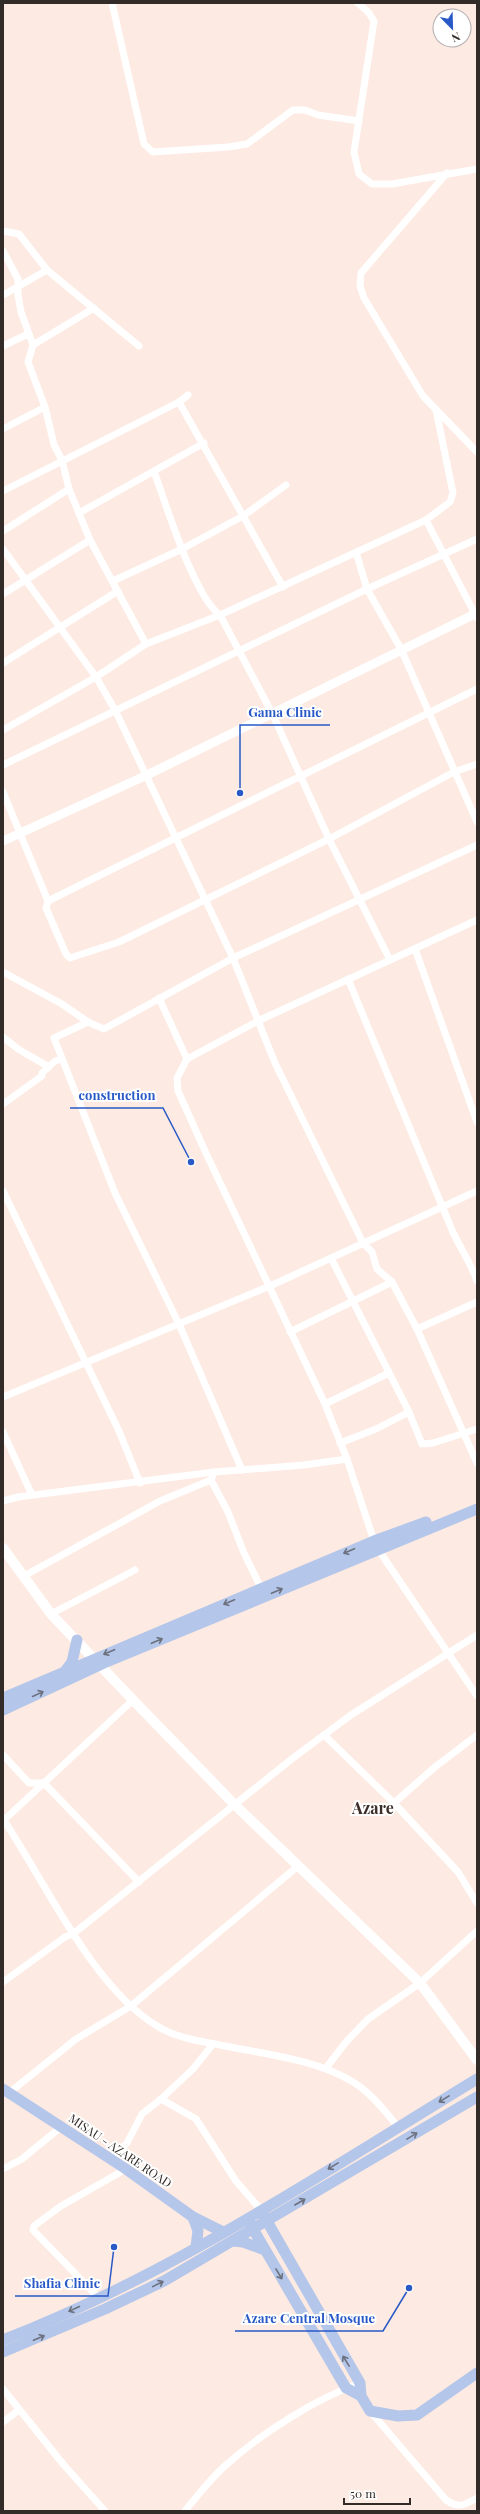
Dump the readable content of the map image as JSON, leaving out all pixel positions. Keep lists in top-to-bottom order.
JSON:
{
  "streets": {
    "main road": ["MISAU - AZARE ROAD"]
  },
  "districts": ["Azare"],
  "places": [
    "Gama Clinic",
    "construction",
    "Shafia Clinic",
    "Azare Central Mosque"
  ],
  "scale_bar": "50 m",
  "north": "bottom right"
}
